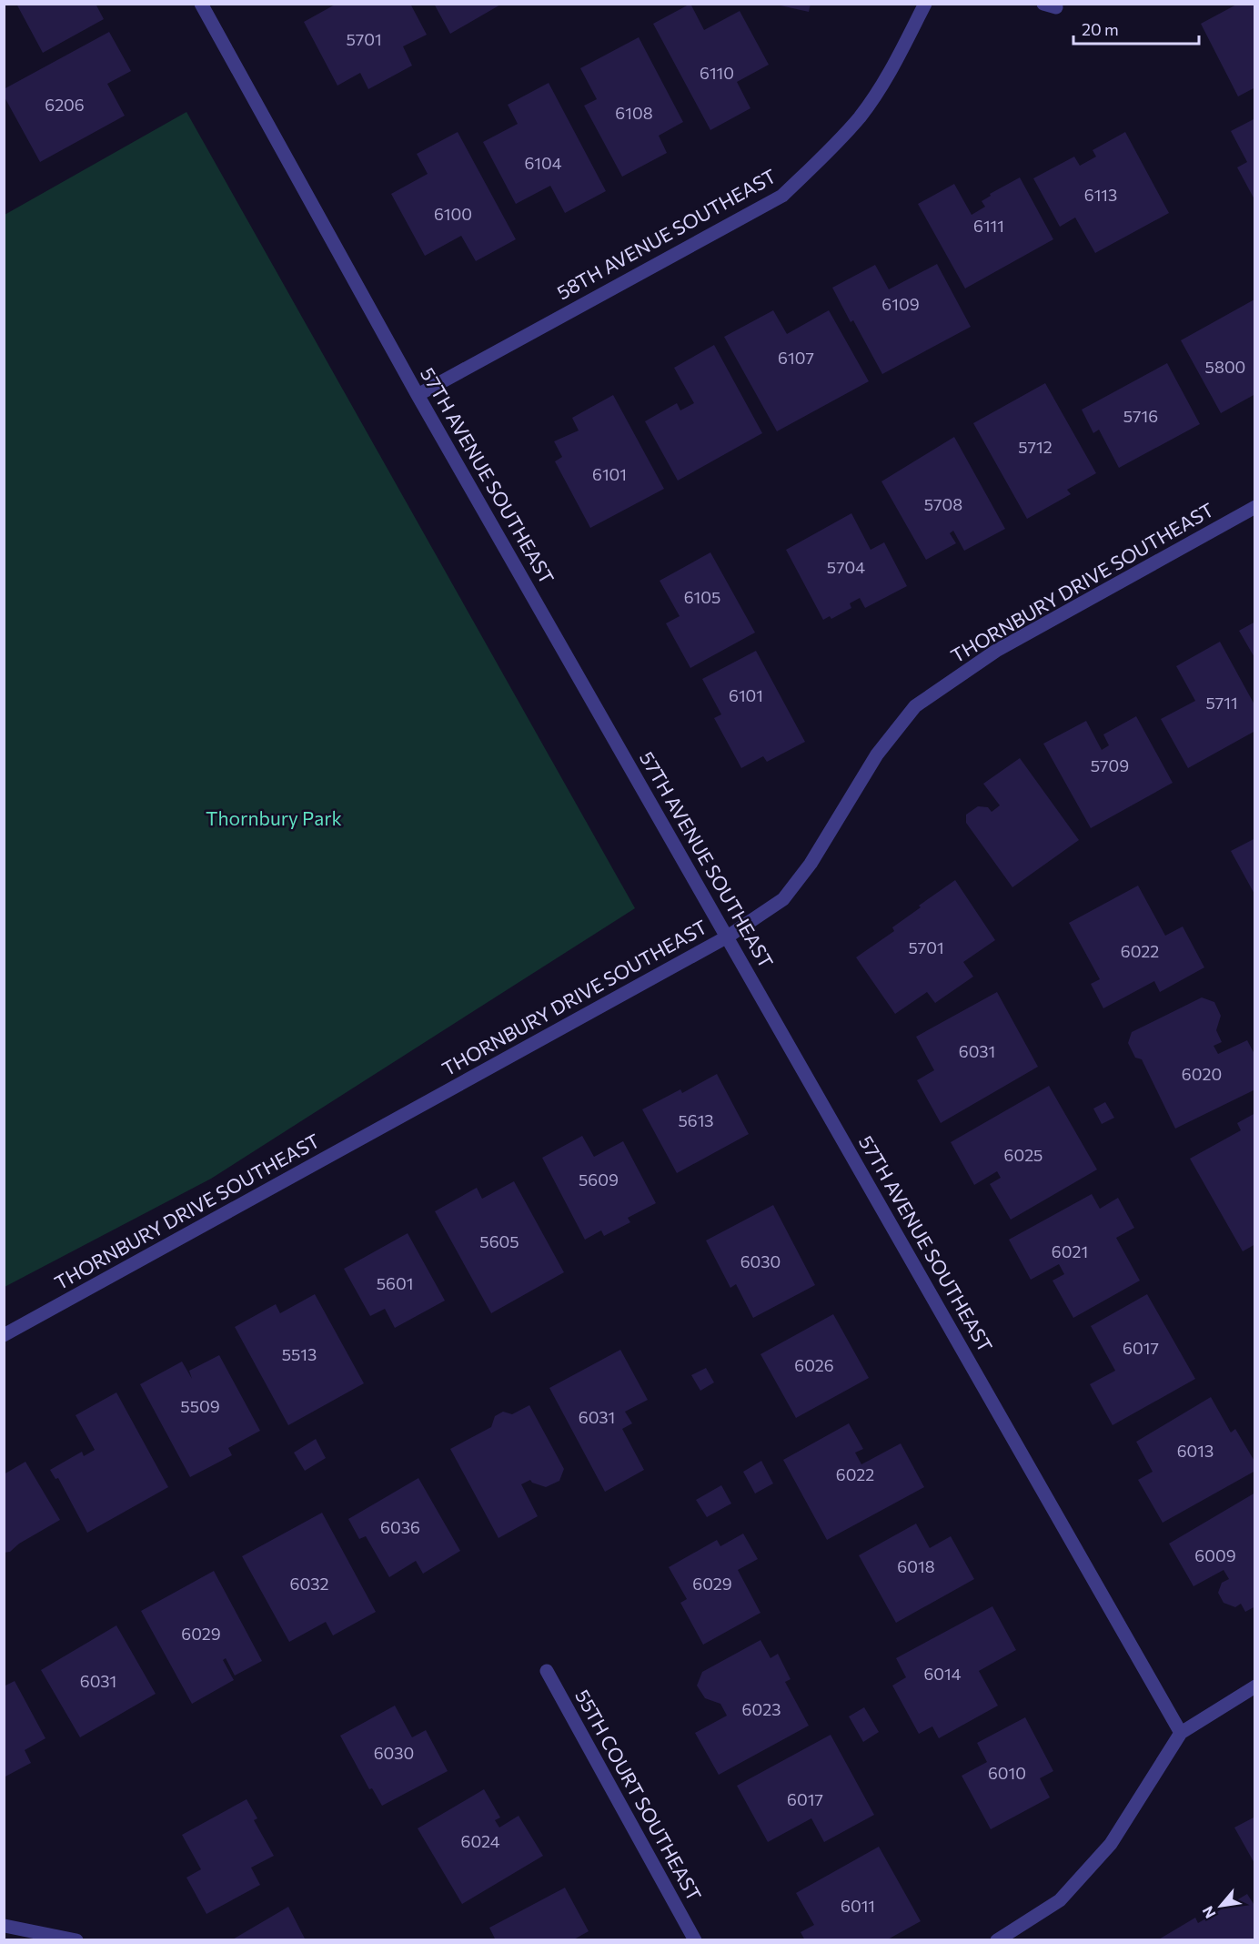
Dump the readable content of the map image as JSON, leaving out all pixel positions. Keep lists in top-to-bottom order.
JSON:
{
  "streets": {
    "street": [
      "58TH AVENUE SOUTHEAST",
      "57TH AVENUE SOUTHEAST",
      "THORNBURY DRIVE SOUTHEAST",
      "55TH COURT SOUTHEAST"
    ]
  },
  "crossings": [
    ["58TH AVENUE SOUTHEAST", "57TH AVENUE SOUTHEAST"],
    ["57TH AVENUE SOUTHEAST", "THORNBURY DRIVE SOUTHEAST"]
  ],
  "parks": ["Thornbury Park"],
  "house_numbers": [
    "5701",
    "6110",
    "6206",
    "6108",
    "6104",
    "6113",
    "6100",
    "6111",
    "6109",
    "6107",
    "5800",
    "5716",
    "5712",
    "6101",
    "5708",
    "5704",
    "6105",
    "6101",
    "5711",
    "5709",
    "5701",
    "6022",
    "6031",
    "6020",
    "5613",
    "6025",
    "5609",
    "5605",
    "6021",
    "6030",
    "5601",
    "6017",
    "5513",
    "6026",
    "5509",
    "6031",
    "6013",
    "6022",
    "6036",
    "6009",
    "6018",
    "6032",
    "6029",
    "6029",
    "6014",
    "6031",
    "6023",
    "6030",
    "6010",
    "6017",
    "6024",
    "6011"
  ],
  "scale_bar": "20 m",
  "north": "bottom left"
}
